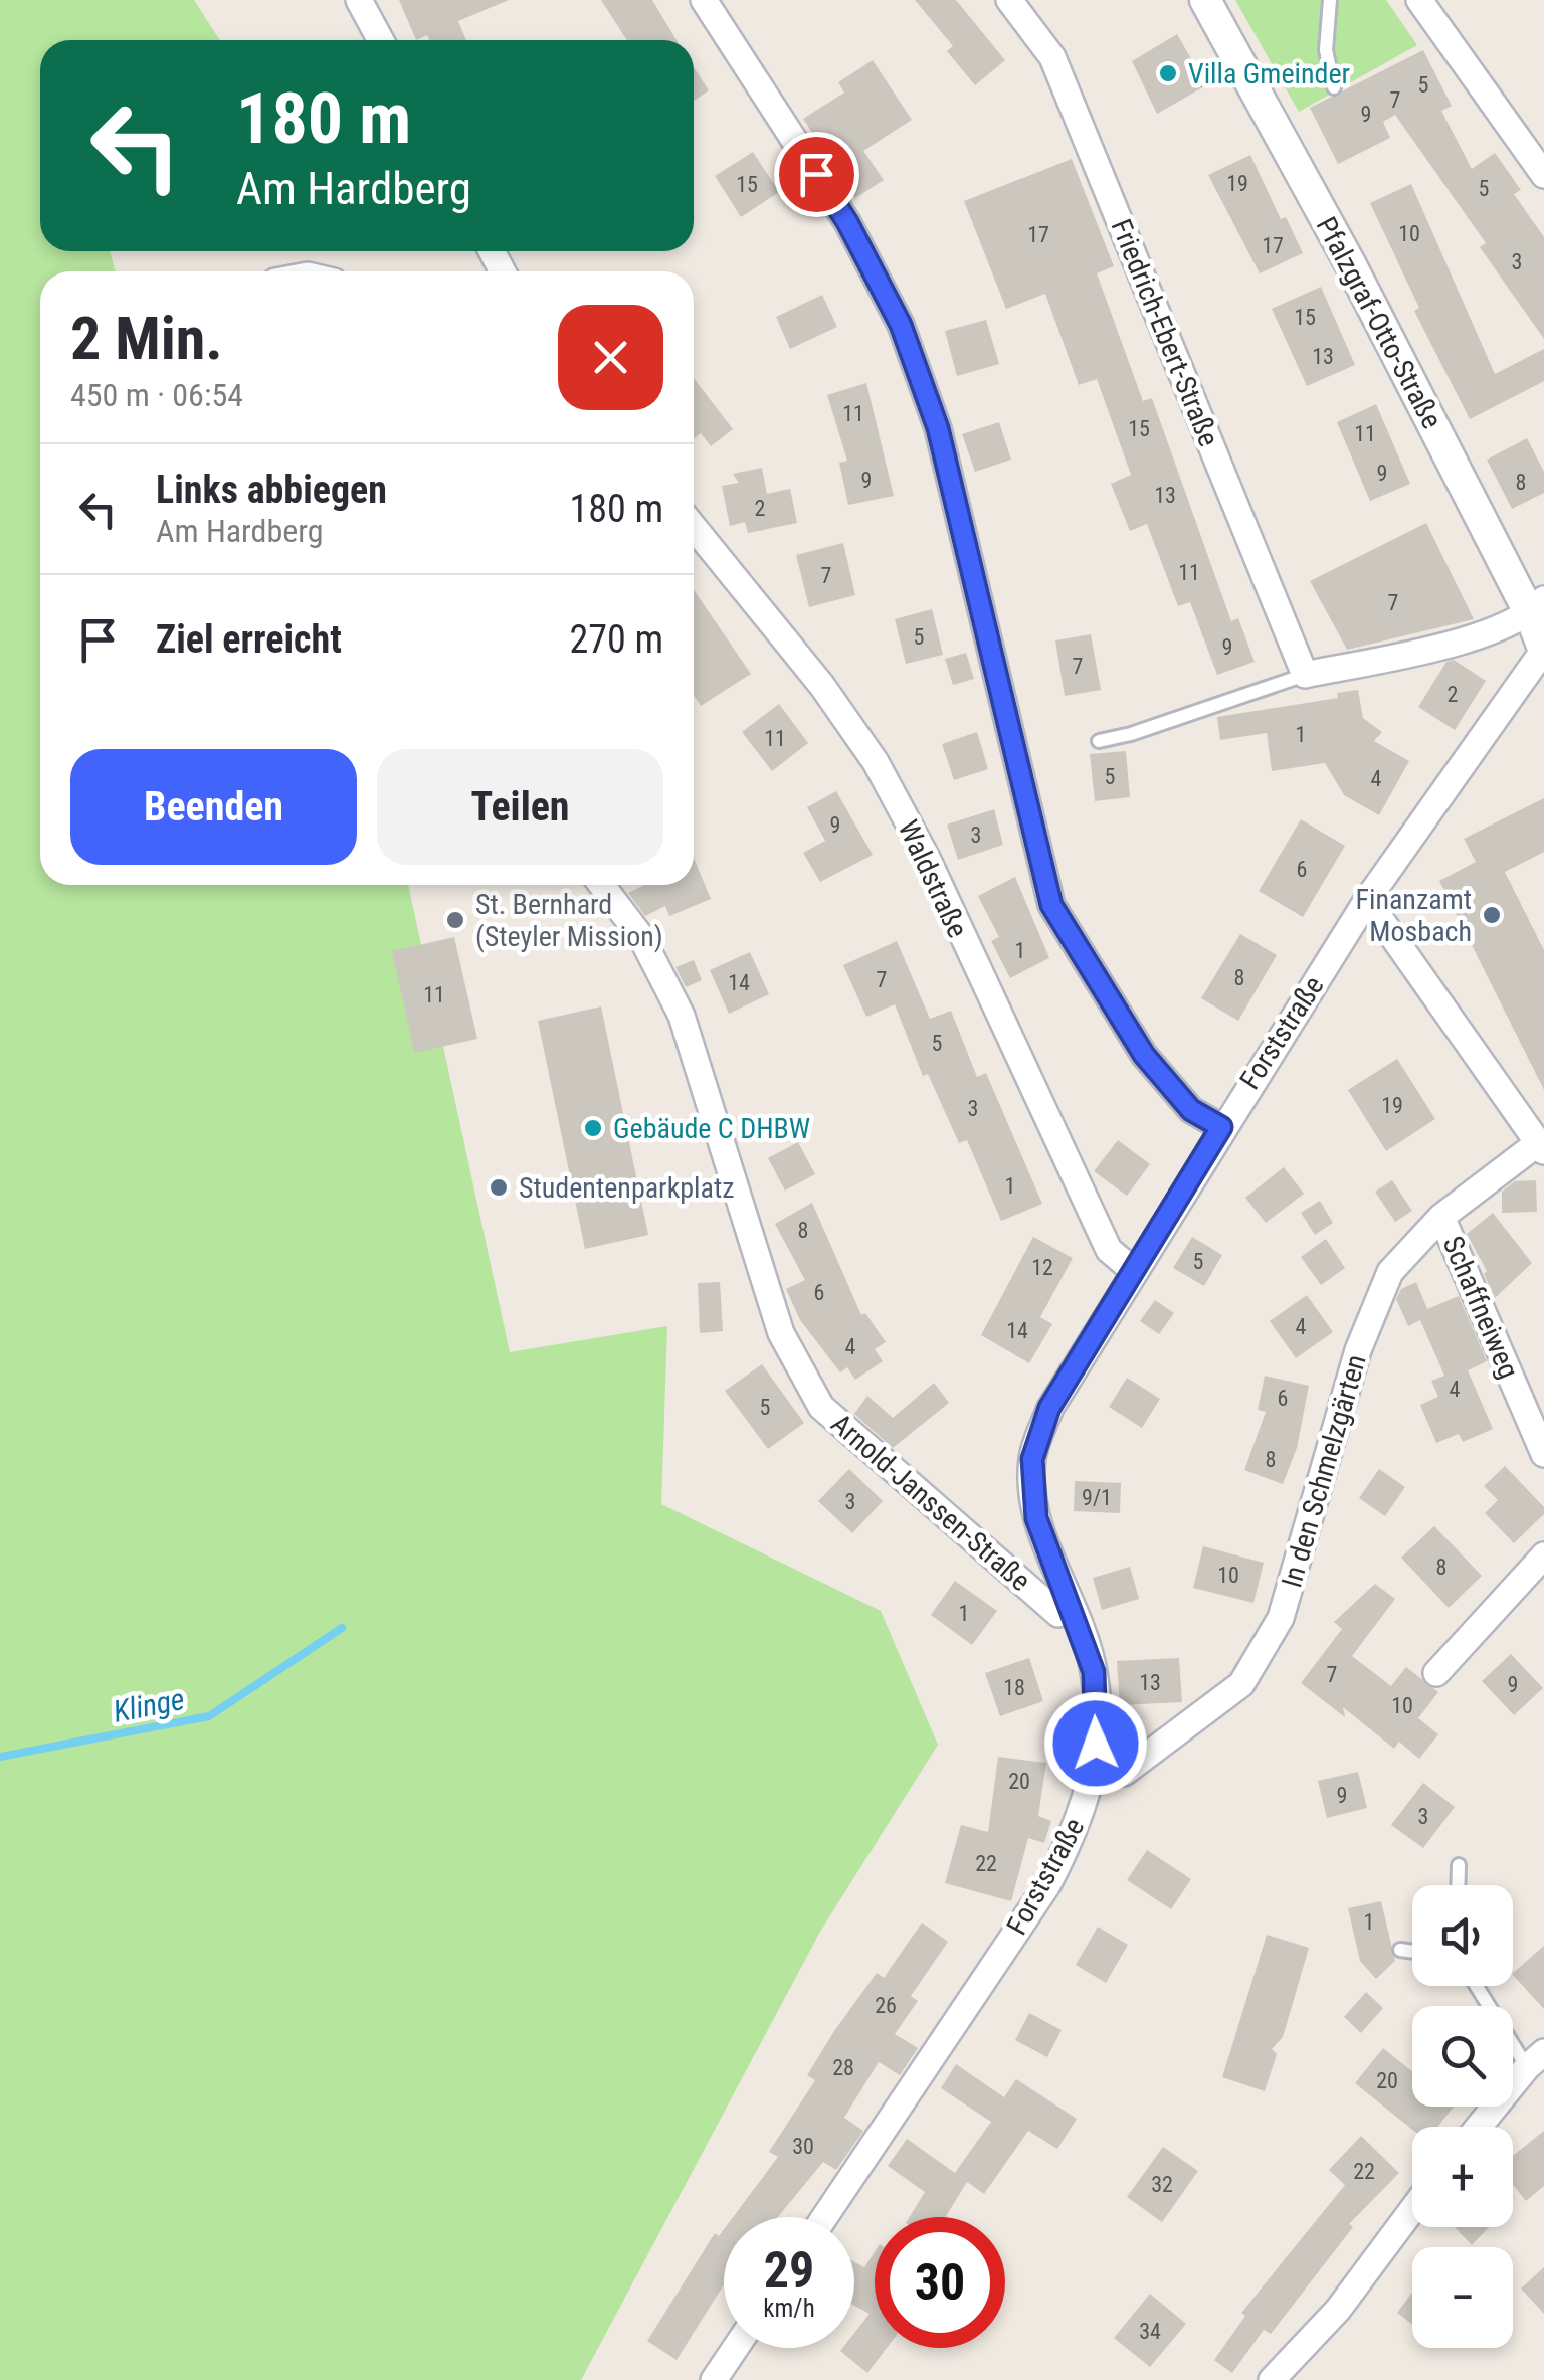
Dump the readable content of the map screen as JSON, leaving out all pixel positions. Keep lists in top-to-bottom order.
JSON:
{
  "streets": {
    "street": [
      "Pfalzgraf-Otto-Straße",
      "Friedrich-Ebert-Straße",
      "Waldstraße",
      "Forststraße",
      "Schaffneiweg",
      "In den Schmelzgärten",
      "Arnold-Janssen-Straße"
    ]
  },
  "crossings": [
    ["Pfalzgraf-Otto-Straße", "Forststraße"],
    ["Waldstraße", "Forststraße"],
    ["Forststraße", "In den Schmelzgärten"],
    ["Forststraße", "Arnold-Janssen-Straße"],
    ["Schaffneiweg", "In den Schmelzgärten"]
  ],
  "water": ["Klinge"],
  "places": [
    "Villa Gmeinder",
    "Finanzamt Mosbach",
    "St. Bernhard (Steyler Mission)",
    "Gebäude C DHBW",
    "Studentenparkplatz"
  ],
  "house_numbers": [
    "5",
    "7",
    "9",
    "19",
    "15",
    "5",
    "10",
    "17",
    "17",
    "3",
    "15",
    "13",
    "11",
    "15",
    "11",
    "9",
    "9",
    "8",
    "13",
    "2",
    "11",
    "7",
    "7",
    "5",
    "9",
    "7",
    "2",
    "1",
    "11",
    "5",
    "4",
    "9",
    "3",
    "6",
    "1",
    "8",
    "7",
    "14",
    "11",
    "5",
    "19",
    "3",
    "1",
    "8",
    "5",
    "12",
    "6",
    "4",
    "14",
    "4",
    "4",
    "6",
    "5",
    "8",
    "9/1",
    "3",
    "8",
    "10",
    "1",
    "7",
    "13",
    "9",
    "18",
    "10",
    "20",
    "9",
    "3",
    "22",
    "1",
    "26",
    "28",
    "20",
    "30",
    "22",
    "32",
    "34"
  ],
  "page": {
    "turn": ["180 m", "Am Hardberg"],
    "heading": ["2 Min.", "450 m · 06:54"],
    "list": [
      {
        "name": "Links abbiegen",
        "note": "Am Hardberg",
        "value": "180 m"
      },
      {
        "name": "Ziel erreicht",
        "value": "270 m"
      }
    ],
    "buttons": ["Beenden", "Teilen"],
    "map_buttons": ["+", "−"],
    "speed": "29 km/h",
    "limit": "30"
  }
}
